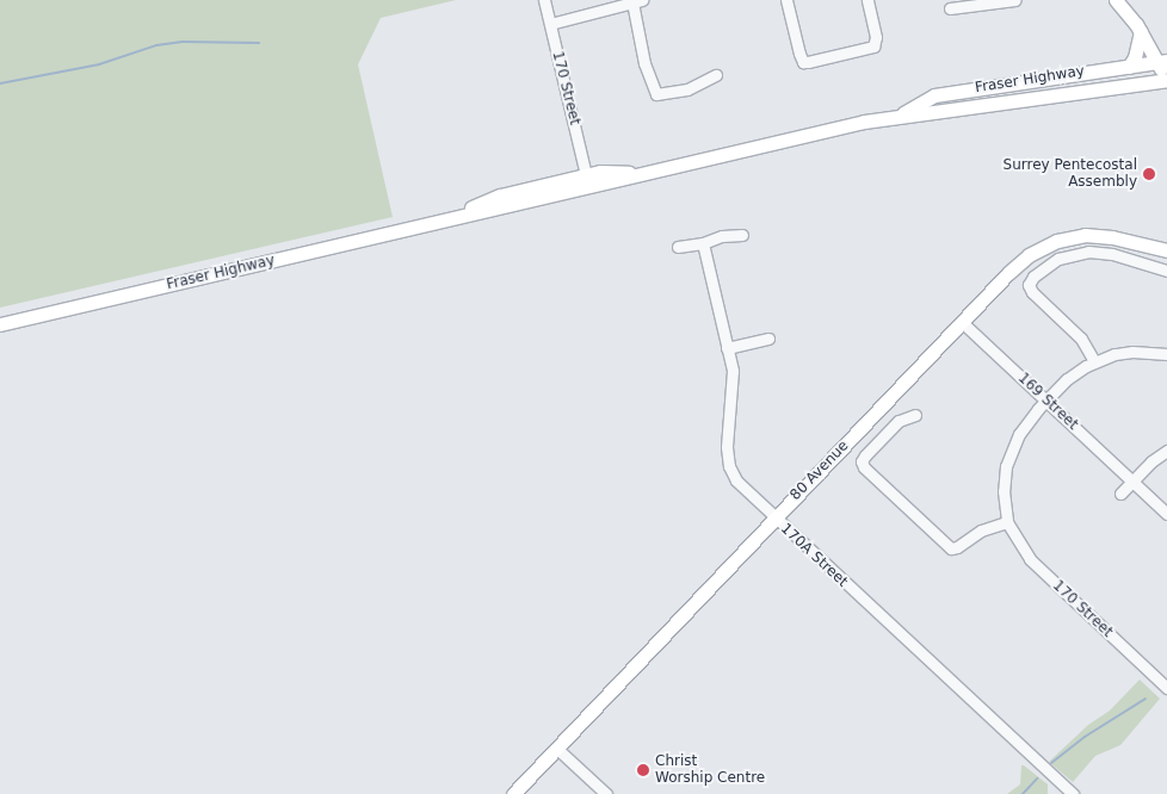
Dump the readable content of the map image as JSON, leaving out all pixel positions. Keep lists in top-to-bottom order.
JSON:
{
  "streets": {
    "main road": ["Fraser Highway", "80 Avenue"],
    "street": ["170 Street", "169 Street", "170A Street"]
  },
  "crossings": [
    ["Fraser Highway", "170 Street"],
    ["170 Street", "169 Street"],
    ["169 Street", "80 Avenue"],
    ["80 Avenue", "170A Street"]
  ],
  "places": ["Surrey Pentecostal Assembly", "Christ Worship Centre"]
}
